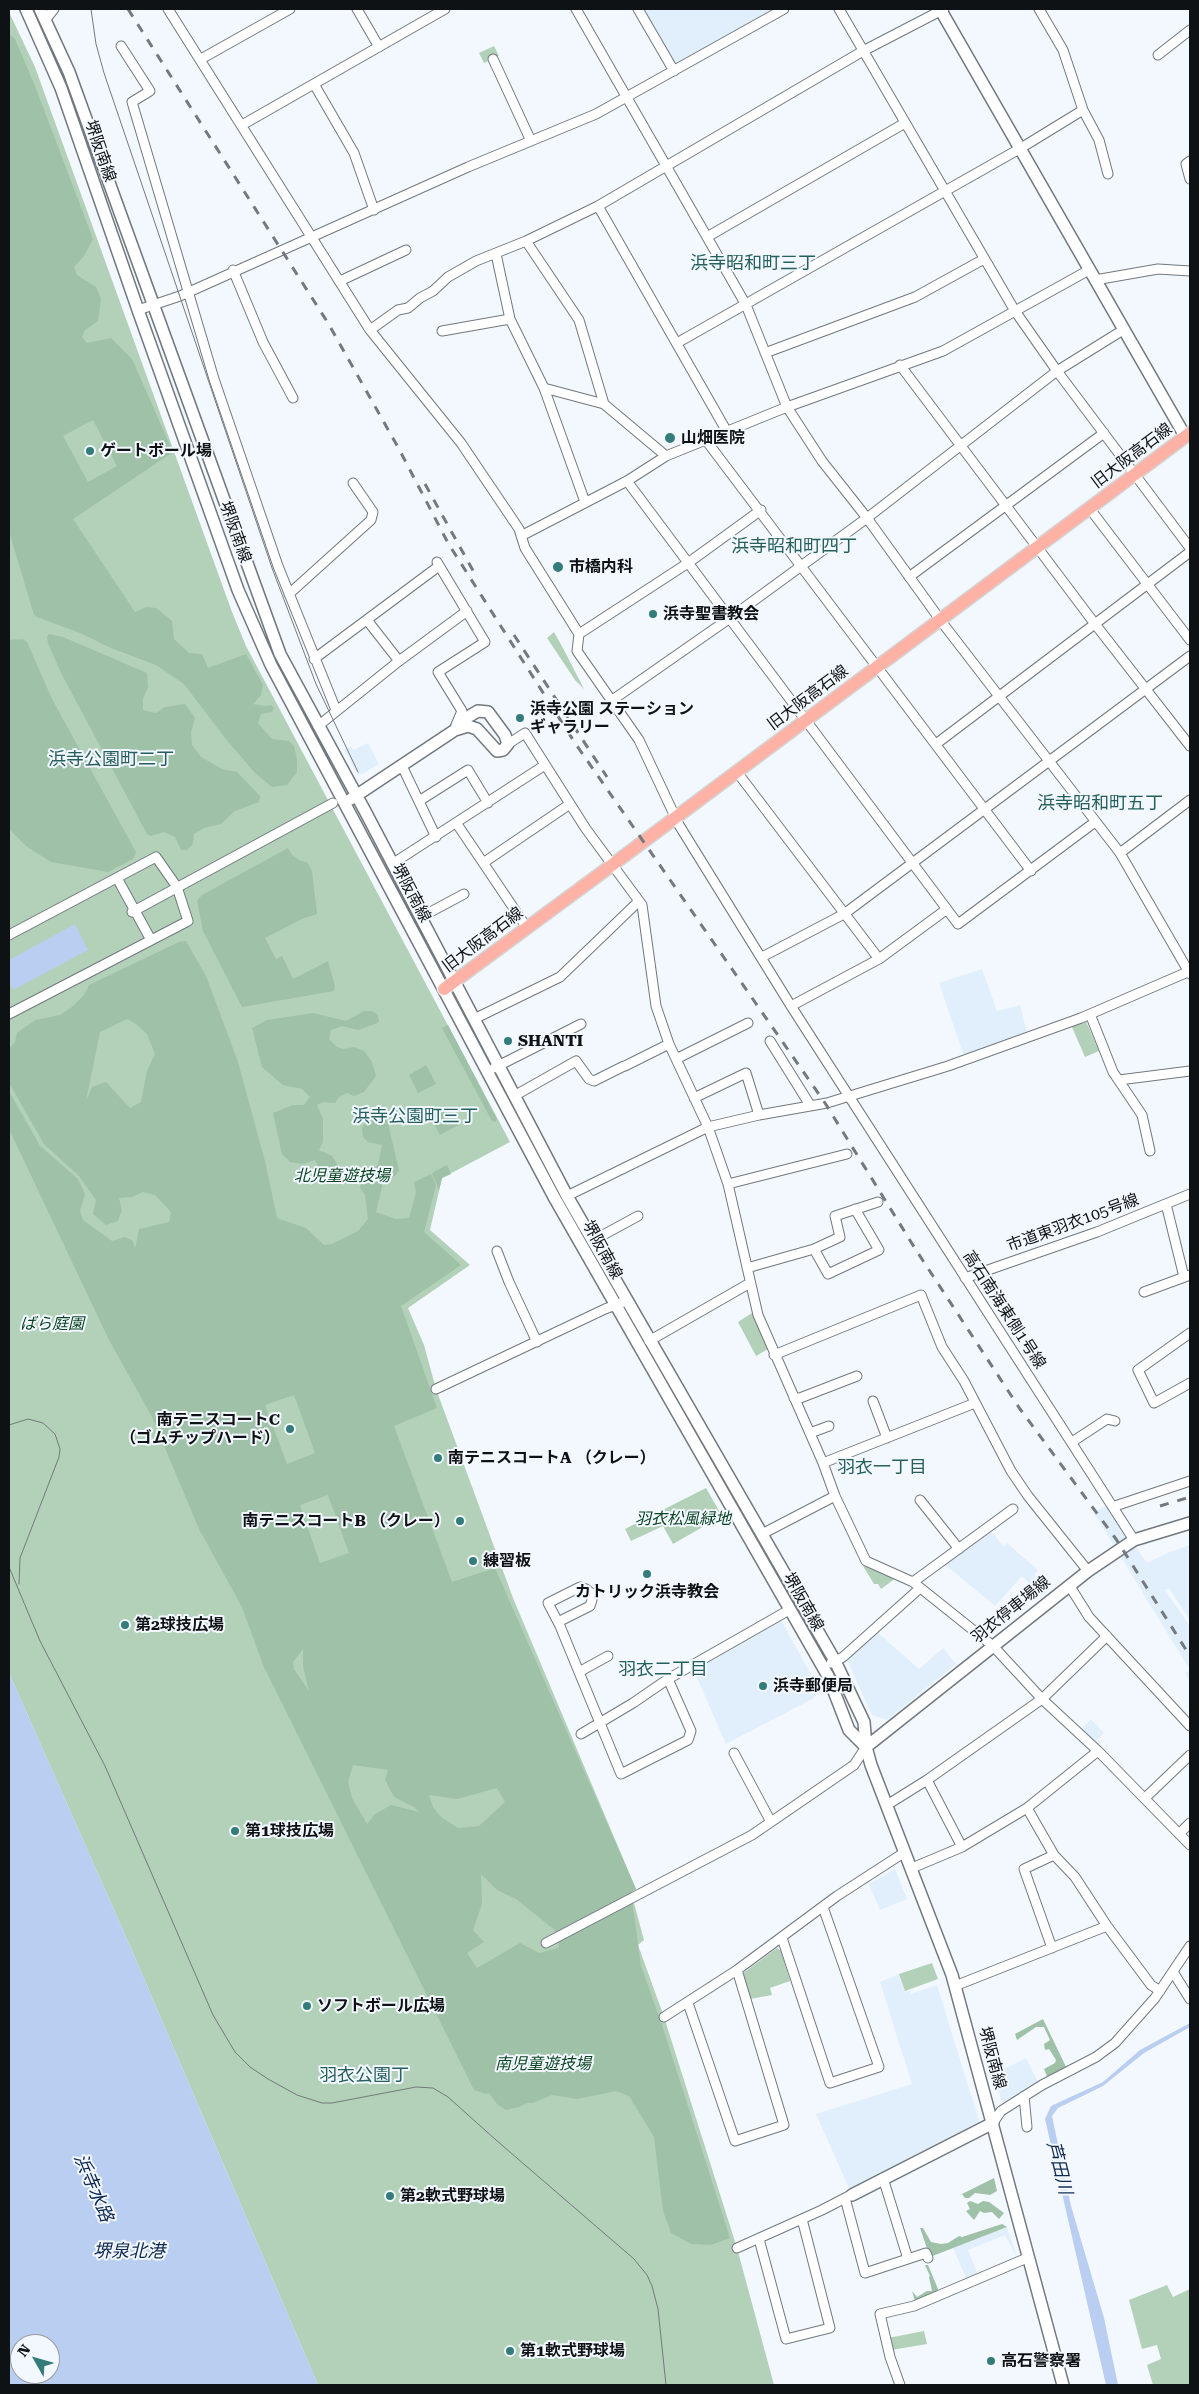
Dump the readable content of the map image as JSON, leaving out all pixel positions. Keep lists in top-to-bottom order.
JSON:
{
  "streets": {
    "main road": ["堺阪南線", "旧大阪高石線", "羽衣停車場線"],
    "street": ["市道東羽衣105号線", "高石南海東側1号線"]
  },
  "crossings": [
    ["堺阪南線", "旧大阪高石線"],
    ["堺阪南線", "羽衣停車場線"],
    ["旧大阪高石線", "高石南海東側1号線"],
    ["市道東羽衣105号線", "高石南海東側1号線"],
    ["高石南海東側1号線", "羽衣停車場線"]
  ],
  "districts": [
    "浜寺昭和町三丁",
    "浜寺昭和町四丁",
    "浜寺公園町二丁",
    "浜寺昭和町五丁",
    "浜寺公園町三丁",
    "羽衣一丁目",
    "羽衣二丁目",
    "羽衣公園丁"
  ],
  "water": ["芦田川", "浜寺水路", "堺泉北港"],
  "parks": [
    "北児童遊技場",
    "ばら庭園",
    "羽衣松風緑地",
    "南児童遊技場"
  ],
  "places": [
    "山畑医院",
    "ゲートボール場",
    "市橋内科",
    "浜寺聖書教会",
    "浜寺公園 ステーション ギャラリー",
    "SHANTI",
    "南テニスコートC （ゴムチップハード）",
    "南テニスコートA （クレー）",
    "南テニスコートB （クレー）",
    "練習板",
    "カトリック浜寺教会",
    "第2球技広場",
    "浜寺郵便局",
    "第1球技広場",
    "ソフトボール広場",
    "第2軟式野球場",
    "第1軟式野球場",
    "高石警察署"
  ],
  "north": "top left"
}
